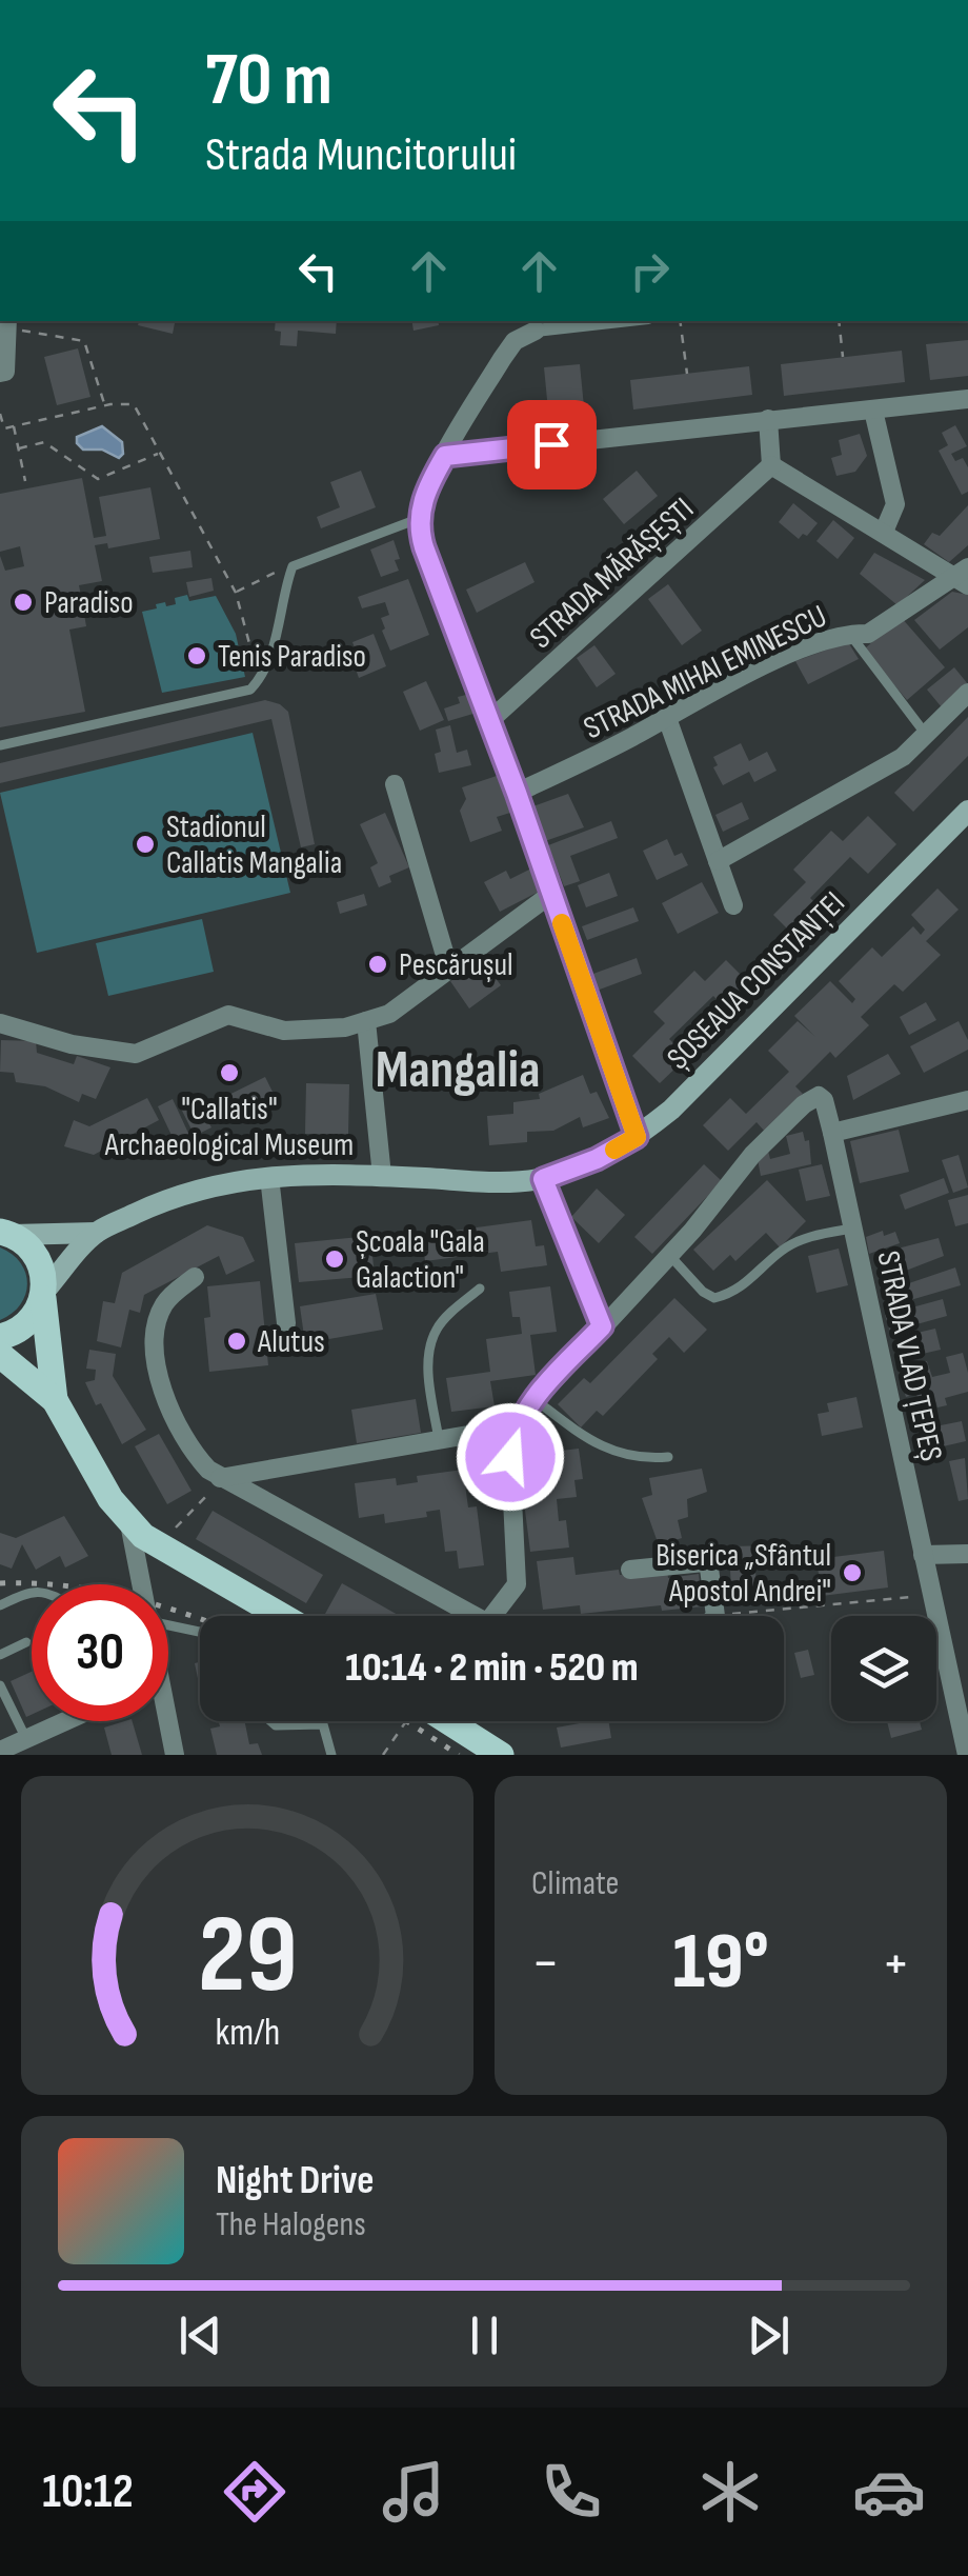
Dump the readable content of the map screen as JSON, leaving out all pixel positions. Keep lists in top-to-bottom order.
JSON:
{
  "streets": {
    "main road": ["ȘOSEAUA CONSTANȚEI"],
    "street": ["STRADA MĂRĂȘEȘTI", "STRADA MIHAI EMINESCU", "STRADA VLAD ȚEPEȘ"]
  },
  "districts": ["Mangalia"],
  "places": [
    "Paradiso",
    "Tenis Paradiso",
    "Stadionul Callatis Mangalia",
    "Pescărușul",
    "\"Callatis\" Archaeological Museum",
    "Școala \"Gala Galaction\"",
    "Alutus",
    "Biserica „Sfântul Apostol Andrei\""
  ],
  "page": {
    "turn": ["70 m", "Strada Muncitorului"],
    "limit": "30",
    "trip": "10:14 · 2 min · 520 m",
    "tile": "Climate",
    "heat": ["−", "19°", "+"],
    "song": ["Night Drive", "The Halogens"],
    "tabs": "10:12",
    "gauge": ["29", "km/h"]
  }
}
